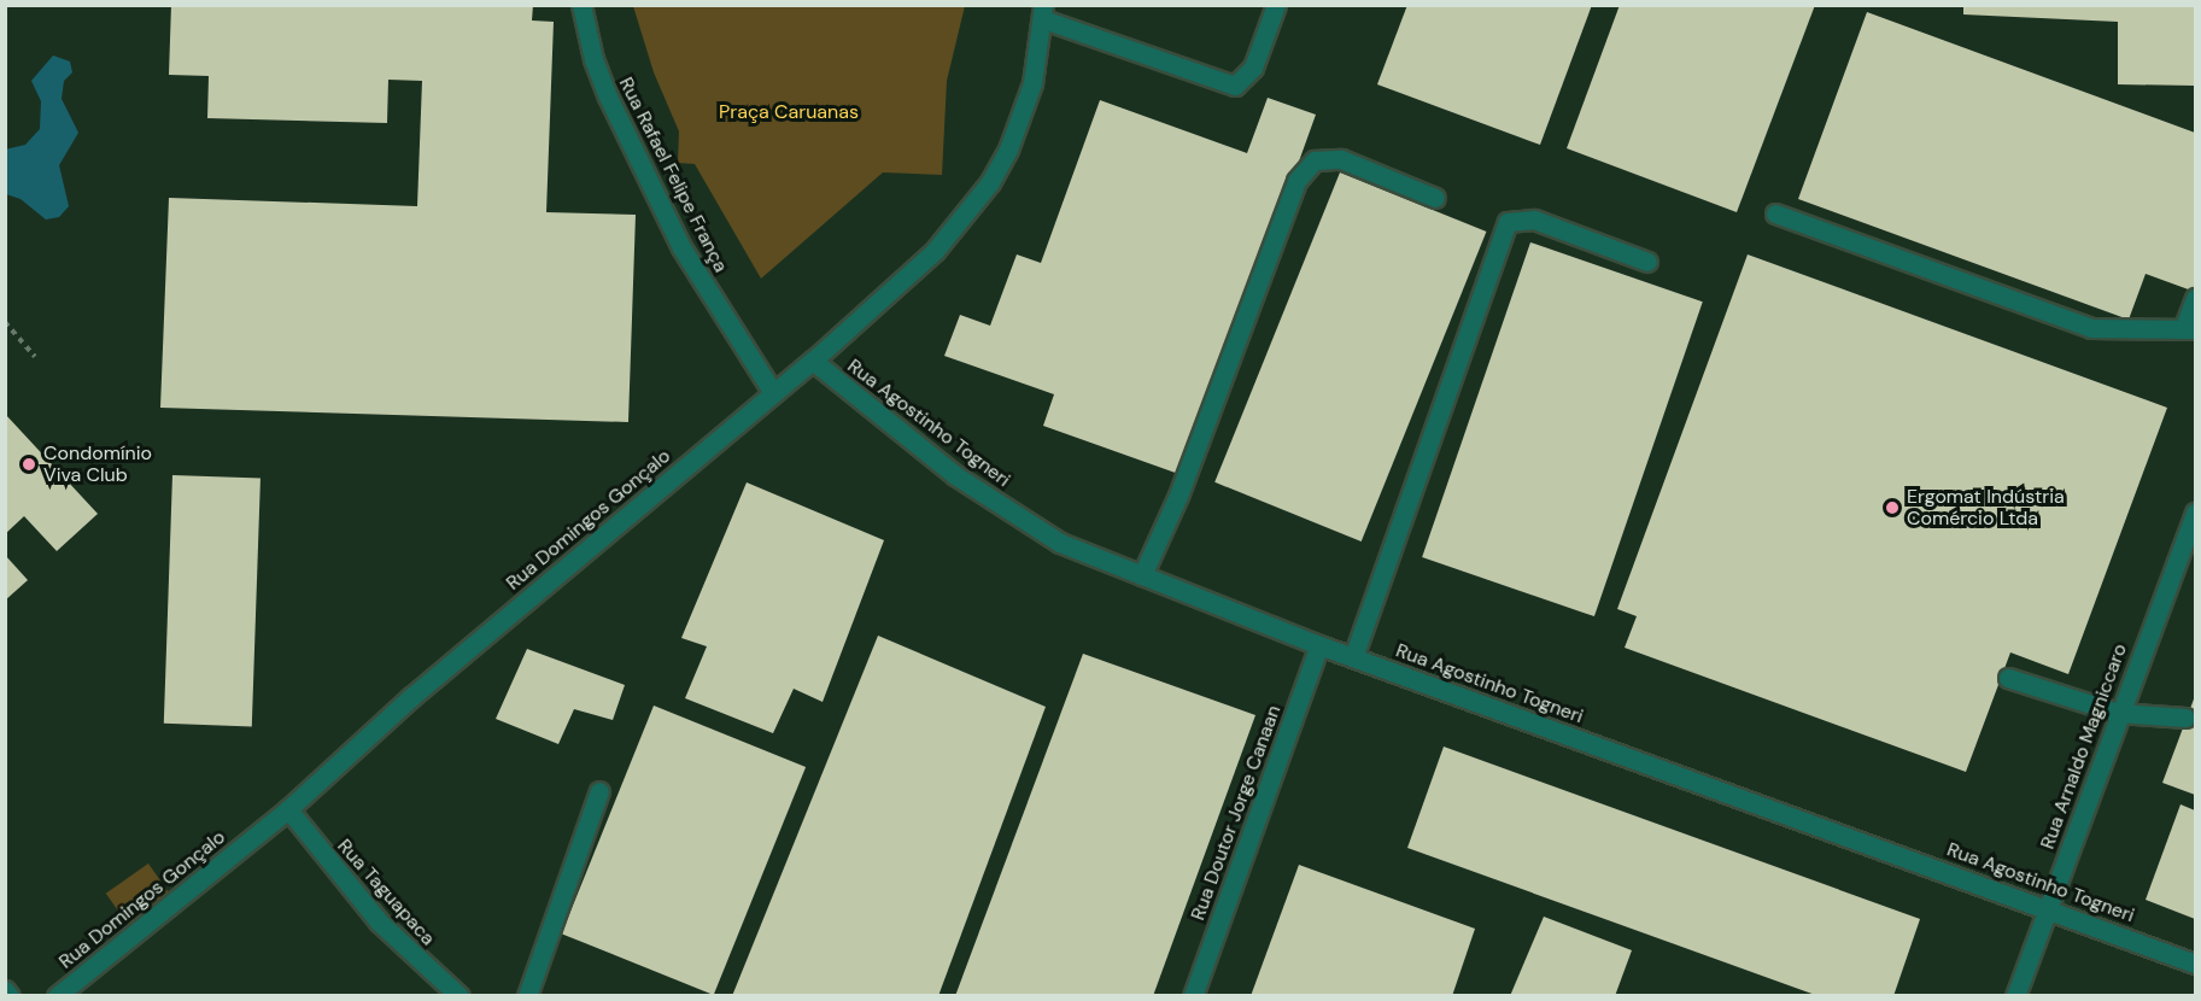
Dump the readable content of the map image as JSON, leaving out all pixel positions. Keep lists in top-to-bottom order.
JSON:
{
  "streets": {
    "street": [
      "Rua Rafael Felipe França",
      "Rua Agostinho Togneri",
      "Rua Domingos Gonçalo",
      "Rua Arnaldo Magniccaro",
      "Rua Doutor Jorge Canaan",
      "Rua Taguapaca"
    ]
  },
  "crossings": [
    ["Rua Rafael Felipe França", "Rua Domingos Gonçalo"],
    ["Rua Agostinho Togneri", "Rua Domingos Gonçalo"],
    ["Rua Agostinho Togneri", "Rua Arnaldo Magniccaro"],
    ["Rua Agostinho Togneri", "Rua Doutor Jorge Canaan"],
    ["Rua Domingos Gonçalo", "Rua Taguapaca"]
  ],
  "parks": ["Praça Caruanas"],
  "places": ["Condomínio Viva Club", "Ergomat Indústria Comércio Ltda"]
}
